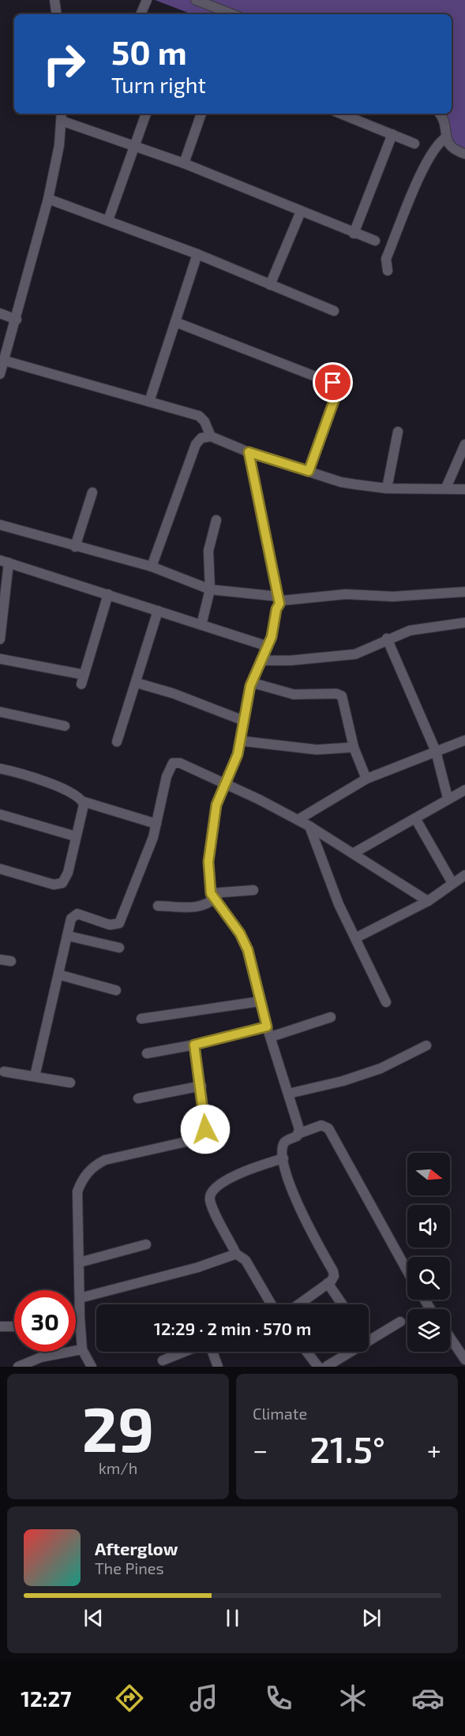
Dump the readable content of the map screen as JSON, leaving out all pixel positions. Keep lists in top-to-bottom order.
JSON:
{
  "north": "right",
  "page": {
    "turn": ["50 m", "Turn right"],
    "limit": "30",
    "trip": "12:29 · 2 min · 570 m",
    "tile": [
      ["29", "km/h"],
      "Climate"
    ],
    "heat": ["−", "21.5°", "+"],
    "song": ["Afterglow", "The Pines"],
    "tabs": "12:27"
  }
}
